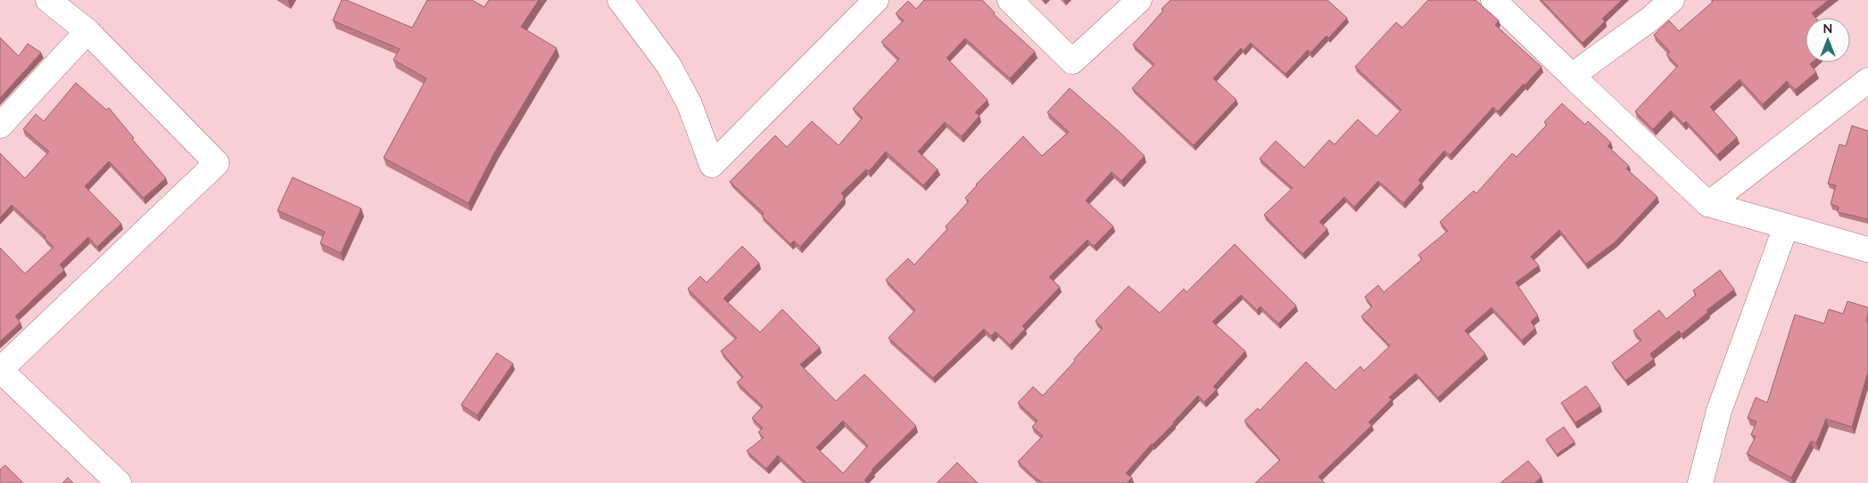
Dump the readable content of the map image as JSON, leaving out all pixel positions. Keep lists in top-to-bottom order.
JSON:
{
  "north": "top"
}
